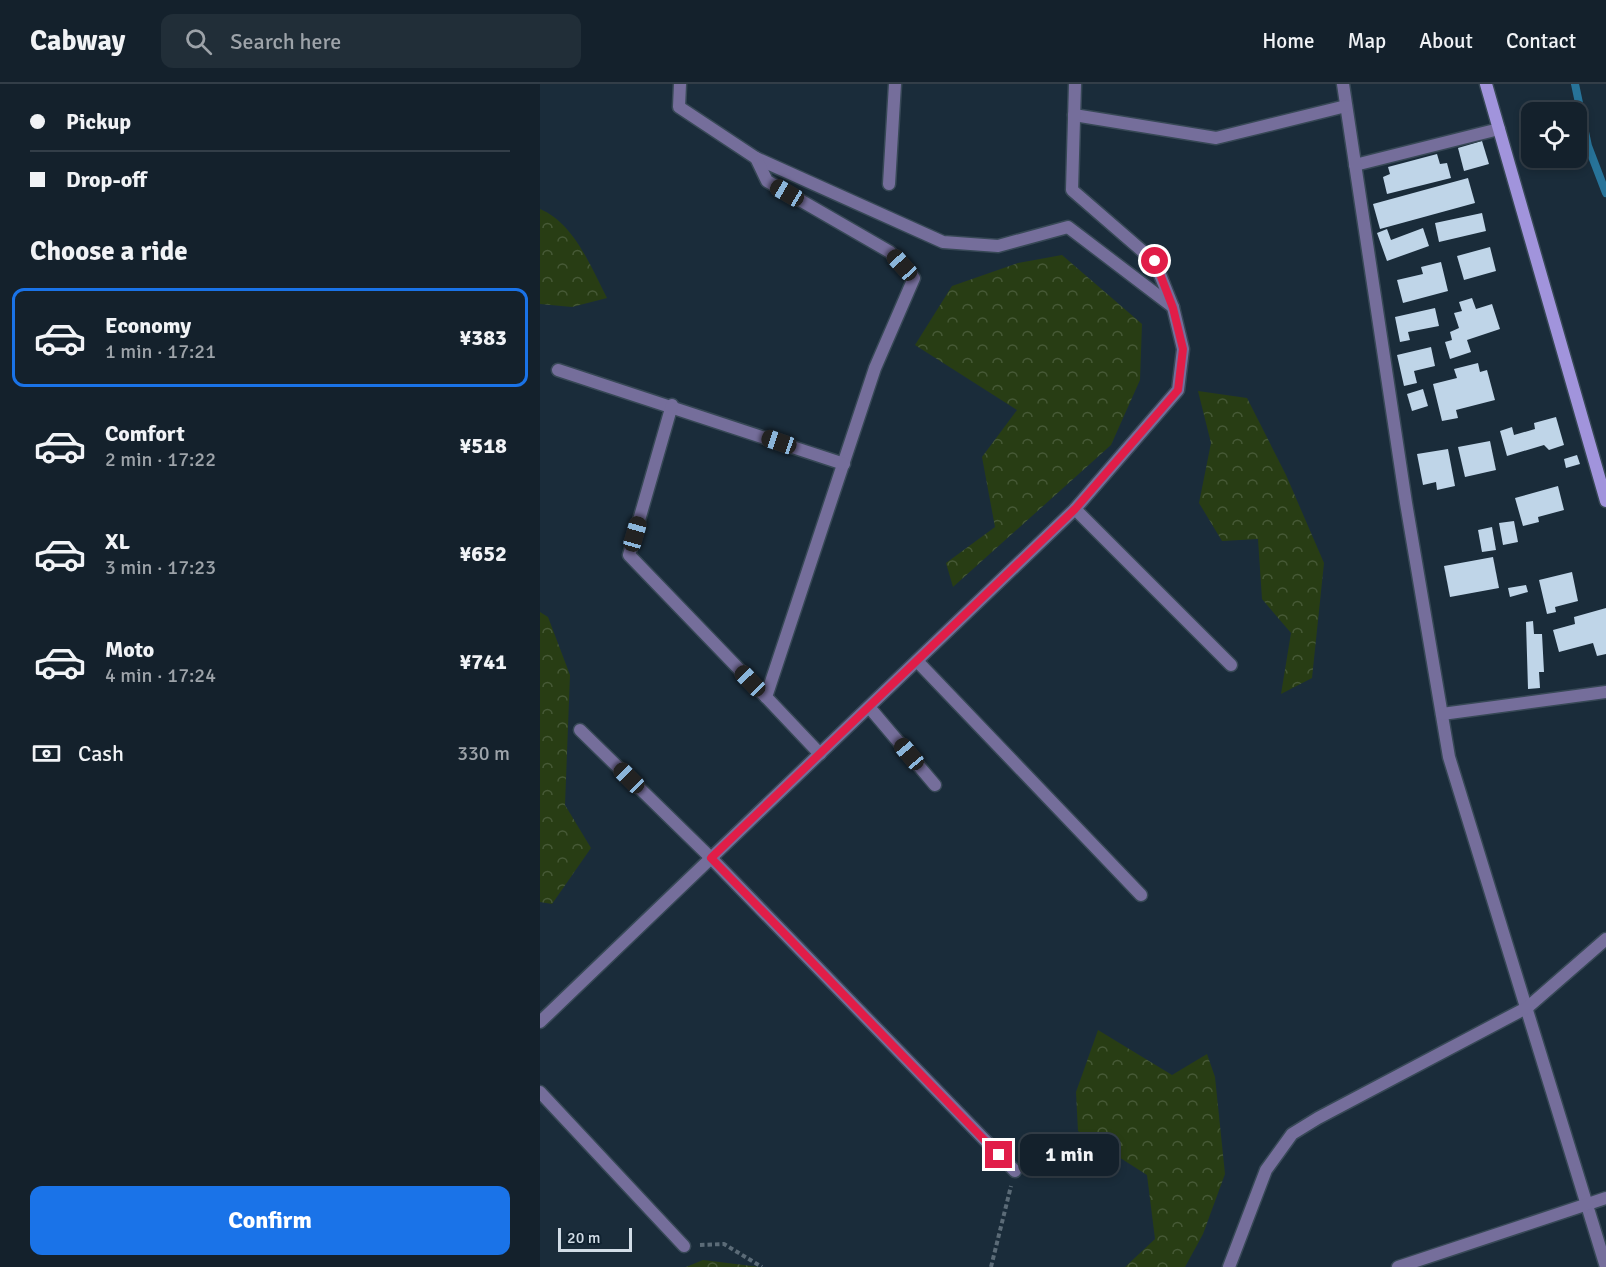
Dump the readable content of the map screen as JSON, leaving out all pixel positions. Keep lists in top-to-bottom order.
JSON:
{
  "scale_bar": "20 m",
  "page": {
    "header": "Cabway",
    "search": "Search here",
    "nav": [
      "Home",
      "Map",
      "About",
      "Contact"
    ],
    "banner": ["Pickup", "Drop-off"],
    "heading": "Choose a ride",
    "list": [
      {
        "name": "Economy",
        "note": "1 min · 17:21",
        "value": "¥383"
      },
      {
        "name": "Comfort",
        "note": "2 min · 17:22",
        "value": "¥518"
      },
      {
        "name": "XL",
        "note": "3 min · 17:23",
        "value": "¥652"
      },
      {
        "name": "Moto",
        "note": "4 min · 17:24",
        "value": "¥741"
      }
    ],
    "pay": ["Cash", "330 m"],
    "bubble": "1 min",
    "buttons": "Confirm",
    "scale": "20 m"
  }
}
